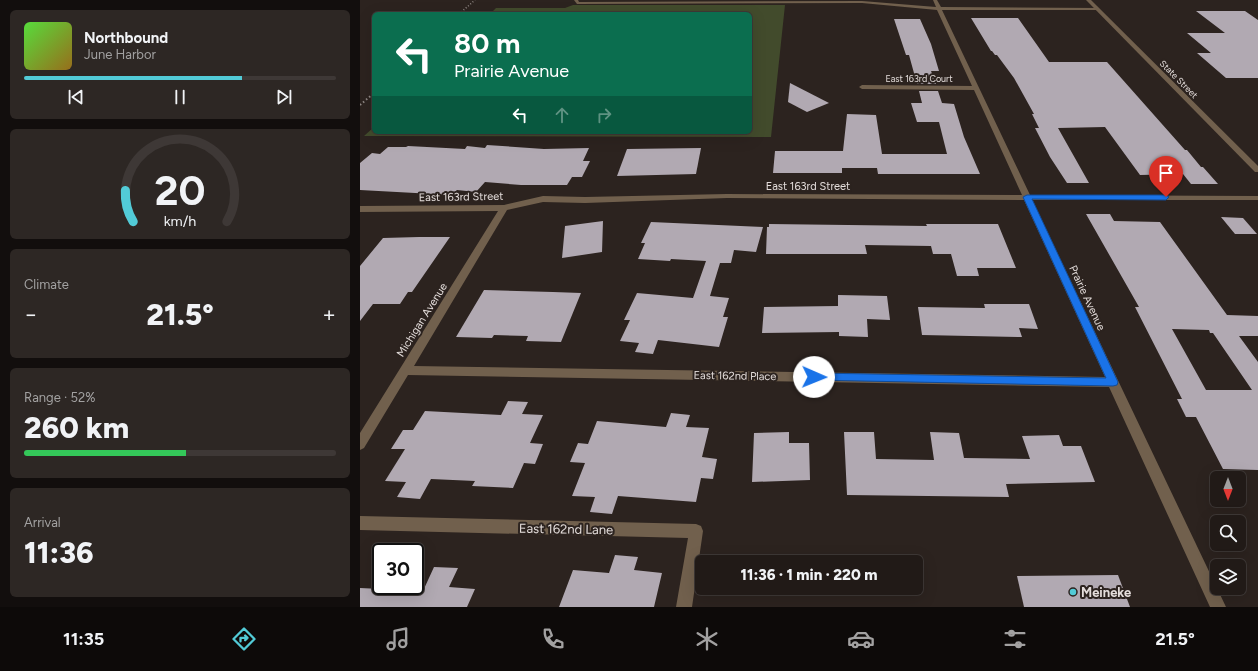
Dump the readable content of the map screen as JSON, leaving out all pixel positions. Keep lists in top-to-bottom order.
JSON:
{
  "streets": {
    "street": [
      "East 163rd Court",
      "State Street",
      "East 163rd Street",
      "Prairie Avenue",
      "Michigan Avenue",
      "East 162nd Place",
      "East 162nd Lane"
    ]
  },
  "crossings": [
    ["East 163rd Court", "Prairie Avenue"],
    ["East 163rd Street", "Prairie Avenue"],
    ["East 163rd Street", "Michigan Avenue"],
    ["Prairie Avenue", "East 162nd Place"],
    ["Michigan Avenue", "East 162nd Place"]
  ],
  "places": ["Meineke"],
  "north": "bottom",
  "page": {
    "turn": ["80 m", "Prairie Avenue"],
    "song": ["Northbound", "June Harbor"],
    "tile": [
      "Climate",
      ["Range · 52%", "260 km"],
      ["Arrival", "11:36"]
    ],
    "heat": ["−", "21.5°", "+"],
    "limit": "30",
    "trip": "11:36 · 1 min · 220 m",
    "tabs": ["11:35", "21.5°"],
    "gauge": ["20", "km/h"]
  }
}
